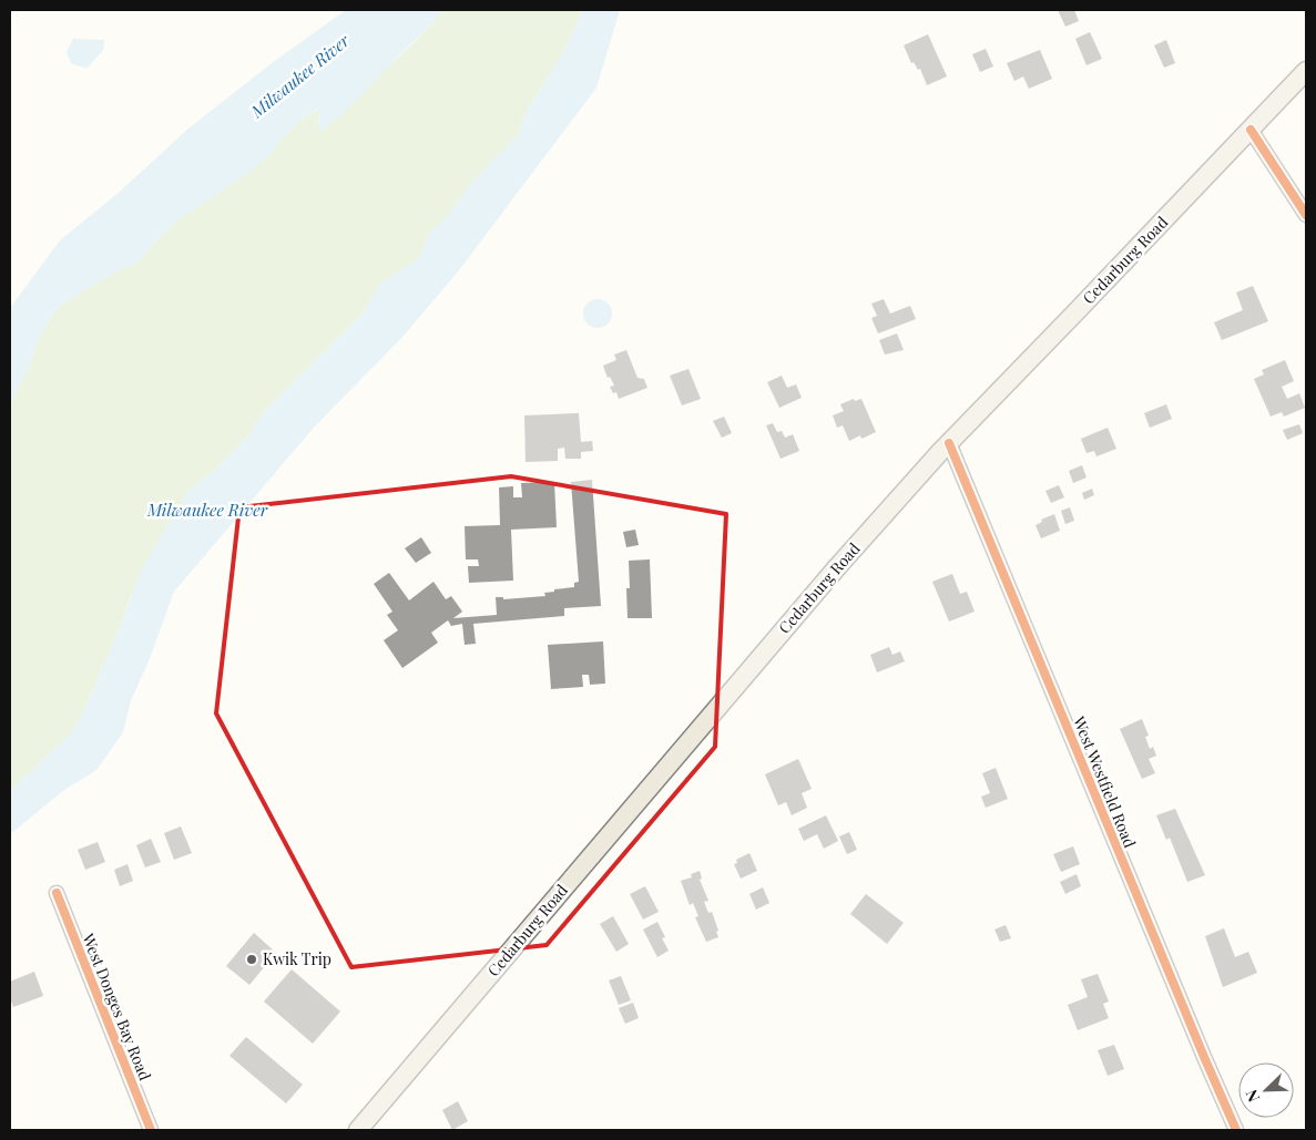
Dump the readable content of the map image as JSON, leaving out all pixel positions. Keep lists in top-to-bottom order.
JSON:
{
  "streets": {
    "main road": ["Cedarburg Road"],
    "street": ["West Westfield Road", "West Donges Bay Road"]
  },
  "crossings": [
    ["Cedarburg Road", "West Westfield Road"]
  ],
  "water": ["Milwaukee River"],
  "places": ["Kwik Trip"],
  "north": "bottom left"
}
